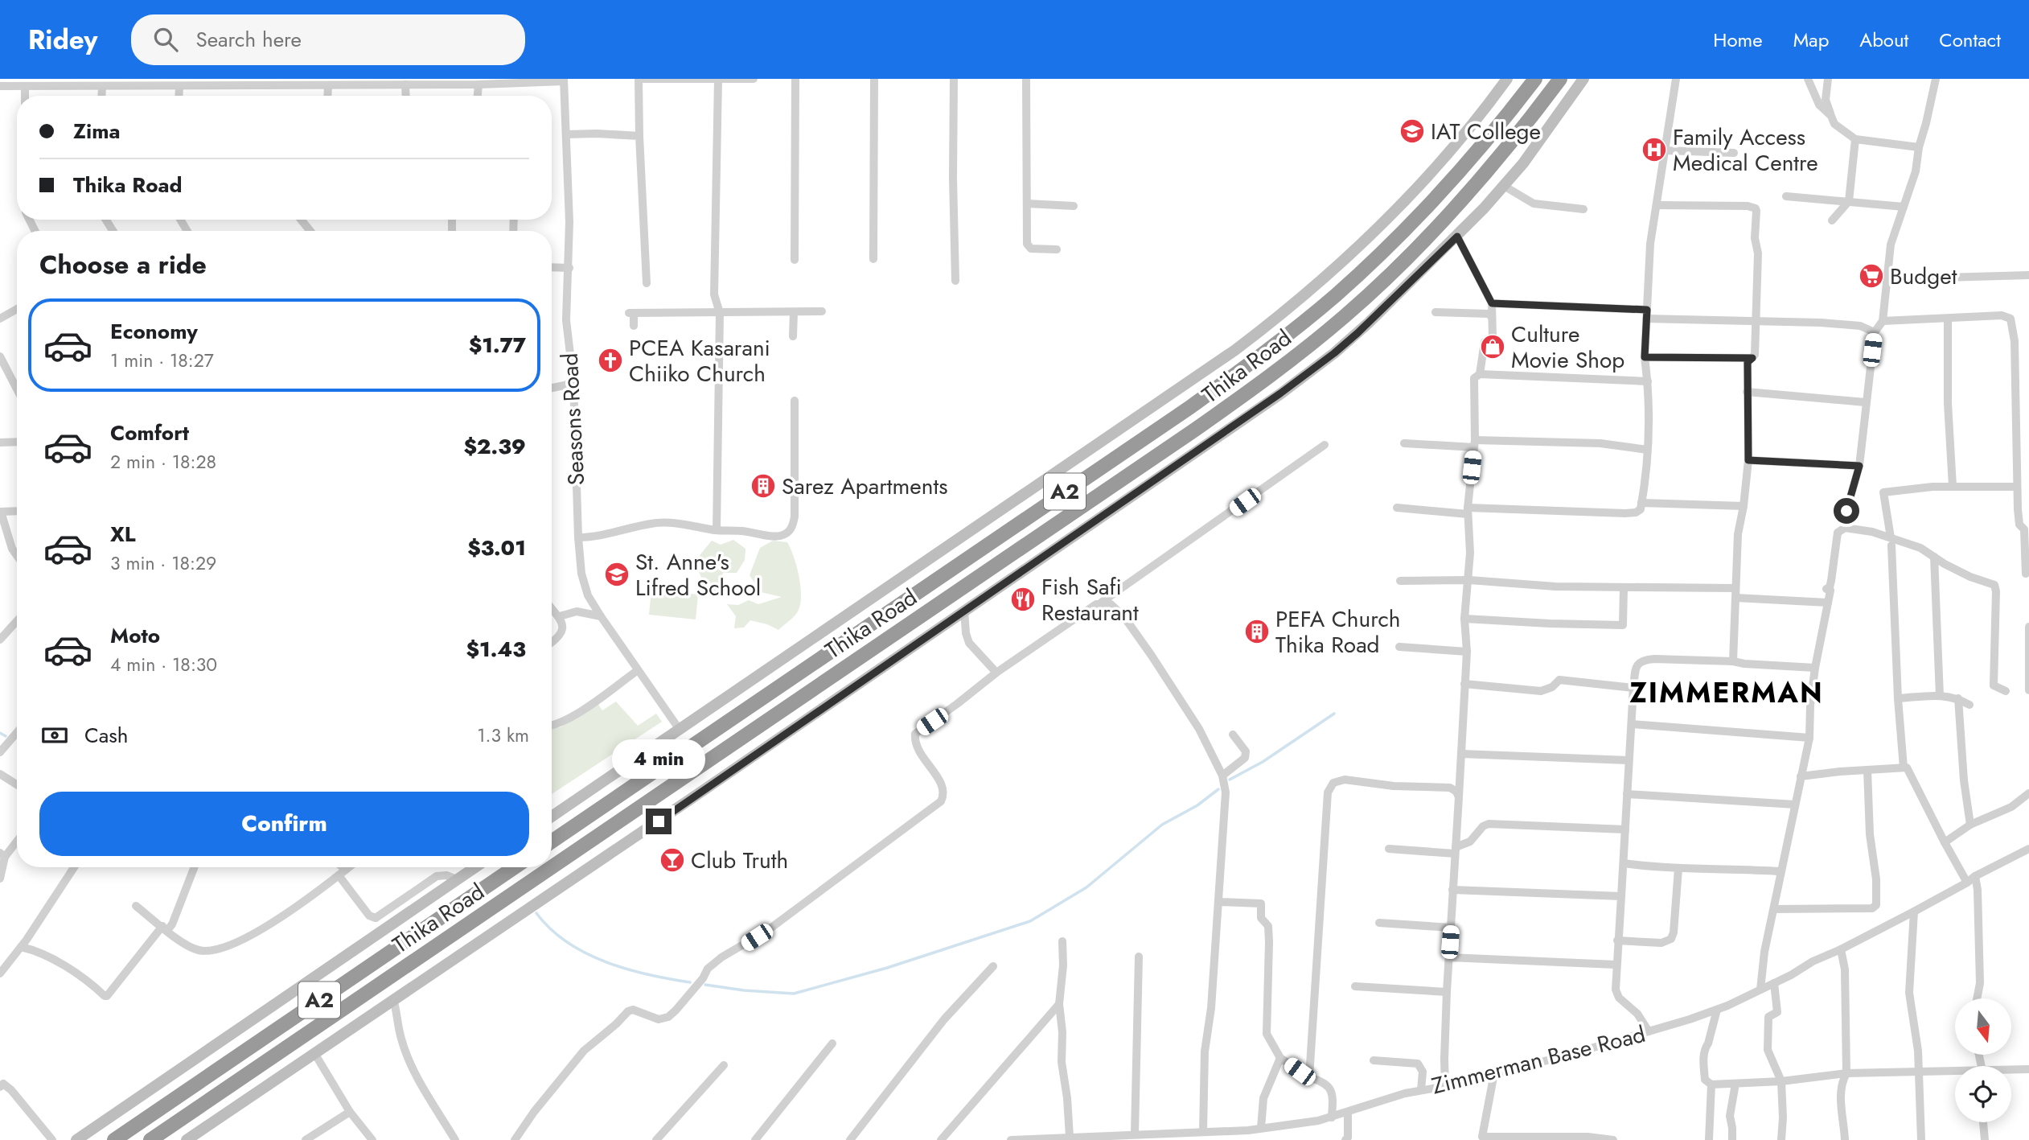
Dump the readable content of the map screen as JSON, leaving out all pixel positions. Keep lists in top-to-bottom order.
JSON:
{
  "streets": {
    "highway": ["Thika Road", "A2"],
    "street": ["Seasons Road", "Zimmerman Base Road"]
  },
  "crossings": [
    ["Thika Road", "Seasons Road"]
  ],
  "districts": ["ZIMMERMAN"],
  "places": {
    "school or university": ["IAT College", "St. Anne's Lifred School"],
    "hospital": ["Family Access Medical Centre"],
    "supermarket": ["Budget"],
    "shop": ["Culture Movie Shop"],
    "church": ["PCEA Kasarani Chiiko Church"],
    "building": ["Sarez Apartments", "PEFA Church Thika Road"],
    "restaurant": ["Fish Safi Restaurant"],
    "bar": ["Club Truth"]
  },
  "north": "bottom",
  "page": {
    "header": "Ridey",
    "search": "Search here",
    "nav": [
      "Home",
      "Map",
      "About",
      "Contact"
    ],
    "banner": ["Zima", "Thika Road"],
    "heading": "Choose a ride",
    "list": [
      {
        "name": "Economy",
        "note": "1 min · 18:27",
        "value": "$1.77"
      },
      {
        "name": "Comfort",
        "note": "2 min · 18:28",
        "value": "$2.39"
      },
      {
        "name": "XL",
        "note": "3 min · 18:29",
        "value": "$3.01"
      },
      {
        "name": "Moto",
        "note": "4 min · 18:30",
        "value": "$1.43"
      }
    ],
    "pay": ["Cash", "1.3 km"],
    "bubble": "4 min",
    "buttons": "Confirm"
  }
}
